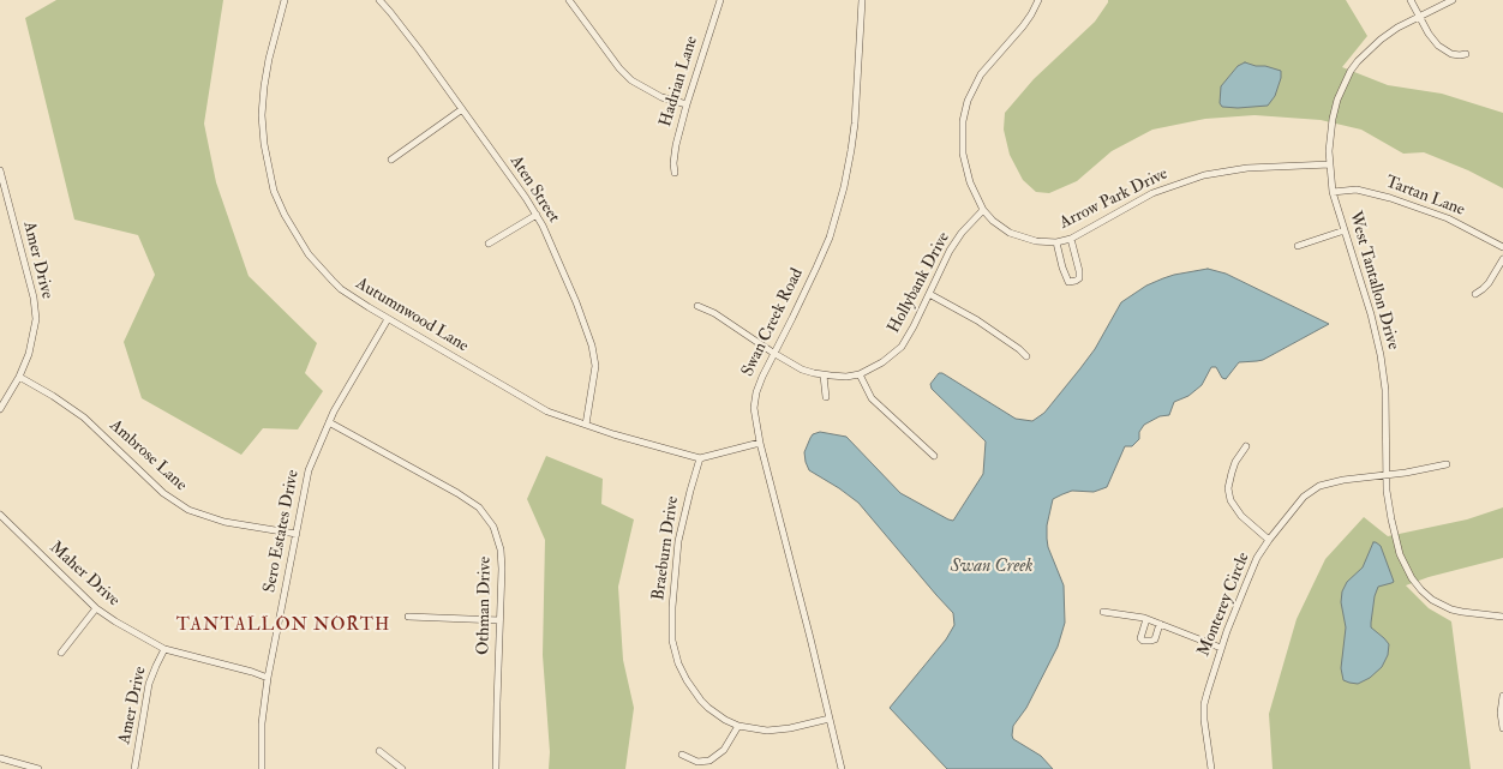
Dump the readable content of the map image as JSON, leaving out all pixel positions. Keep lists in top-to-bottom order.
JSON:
{
  "streets": {
    "street": [
      "Hadrian Lane",
      "Aten Street",
      "Tartan Lane",
      "Arrow Park Drive",
      "Amer Drive",
      "West Tantallon Drive",
      "Hollybank Drive",
      "Autumnwood Lane",
      "Swan Creek Road",
      "Ambrose Lane",
      "Sero Estates Drive",
      "Braeburn Drive",
      "Maher Drive",
      "Monterey Circle",
      "Othman Drive"
    ]
  },
  "crossings": [
    ["Aten Street", "Autumnwood Lane"],
    ["Tartan Lane", "West Tantallon Drive"],
    ["Arrow Park Drive", "West Tantallon Drive"],
    ["Arrow Park Drive", "Hollybank Drive"],
    ["Amer Drive", "Ambrose Lane"],
    ["Amer Drive", "Maher Drive"],
    ["West Tantallon Drive", "Monterey Circle"],
    ["Hollybank Drive", "Swan Creek Road"],
    ["Autumnwood Lane", "Sero Estates Drive"],
    ["Autumnwood Lane", "Braeburn Drive"],
    ["Swan Creek Road", "Braeburn Drive"],
    ["Ambrose Lane", "Sero Estates Drive"],
    ["Sero Estates Drive", "Maher Drive"],
    ["Sero Estates Drive", "Othman Drive"]
  ],
  "districts": ["TANTALLON NORTH"],
  "water": ["Swan Creek"]
}
